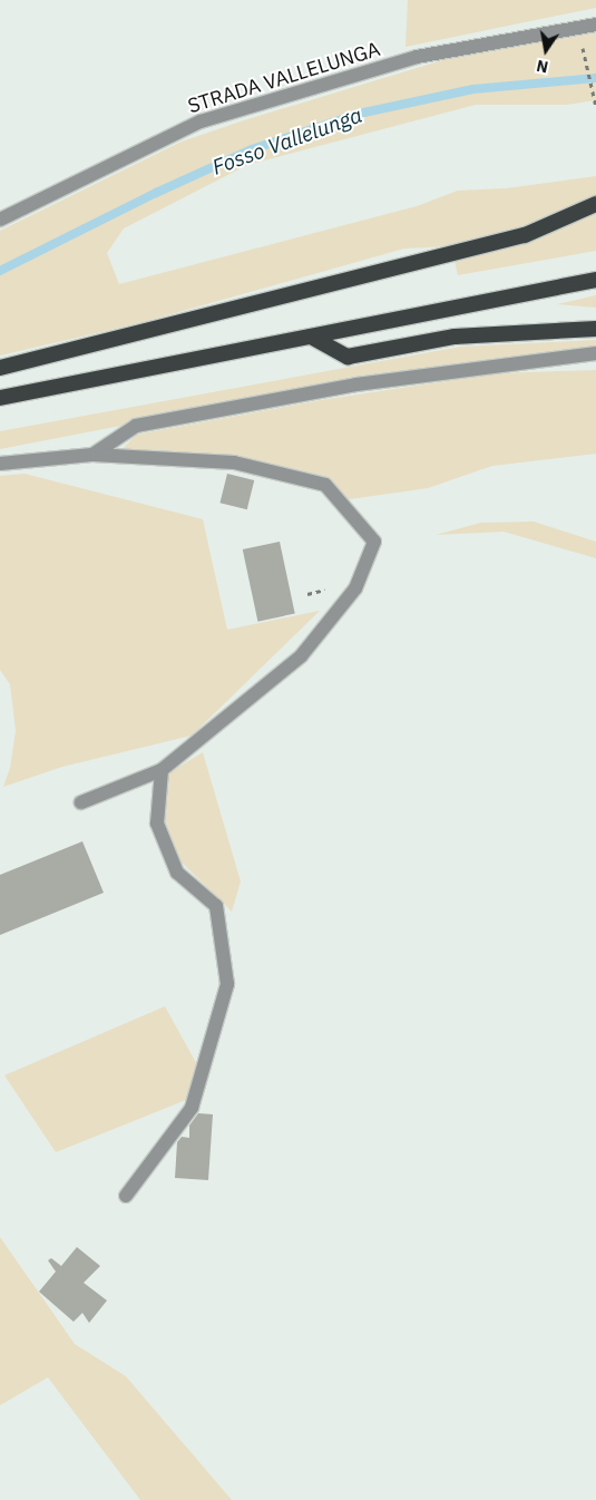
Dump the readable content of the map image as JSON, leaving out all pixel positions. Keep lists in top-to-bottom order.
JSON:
{
  "streets": {
    "street": ["STRADA VALLELUNGA"]
  },
  "water": ["Fosso Vallelunga"],
  "north": "bottom"
}
